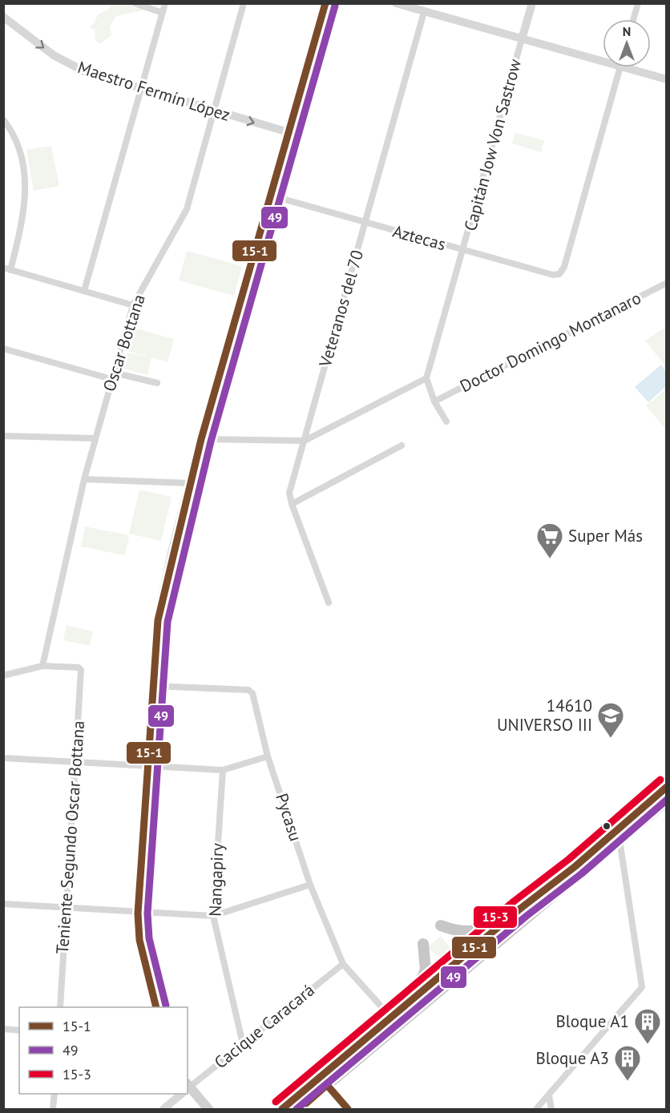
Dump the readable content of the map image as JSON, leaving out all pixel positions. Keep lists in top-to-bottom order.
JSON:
{
  "streets": {
    "street": [
      "Maestro Fermín López",
      "Capitán Jow Von Sastrow",
      "Aztecas",
      "Veteranos del 70",
      "Doctor Domingo Montanaro",
      "Oscar Bottana",
      "Pycasu",
      "Teniente Segundo Oscar Bottana",
      "Nangapiry",
      "Cacique Caracará"
    ]
  },
  "crossings": [
    ["Maestro Fermín López", "Oscar Bottana"],
    ["Capitán Jow Von Sastrow", "Aztecas"],
    ["Aztecas", "Veteranos del 70"],
    ["Oscar Bottana", "Teniente Segundo Oscar Bottana"],
    ["Pycasu", "Cacique Caracará"],
    ["Nangapiry", "Cacique Caracará"]
  ],
  "one_way": ["Maestro Fermín López"],
  "places": {
    "supermarket": ["Super Más"],
    "school or university": ["14610 UNIVERSO III"],
    "building": ["Bloque A1", "Bloque A3"]
  },
  "lines": ["transit line 15-1", "transit line 49", "transit line 15-3"],
  "legend": ["15-1", "49", "15-3"],
  "north": "top"
}
